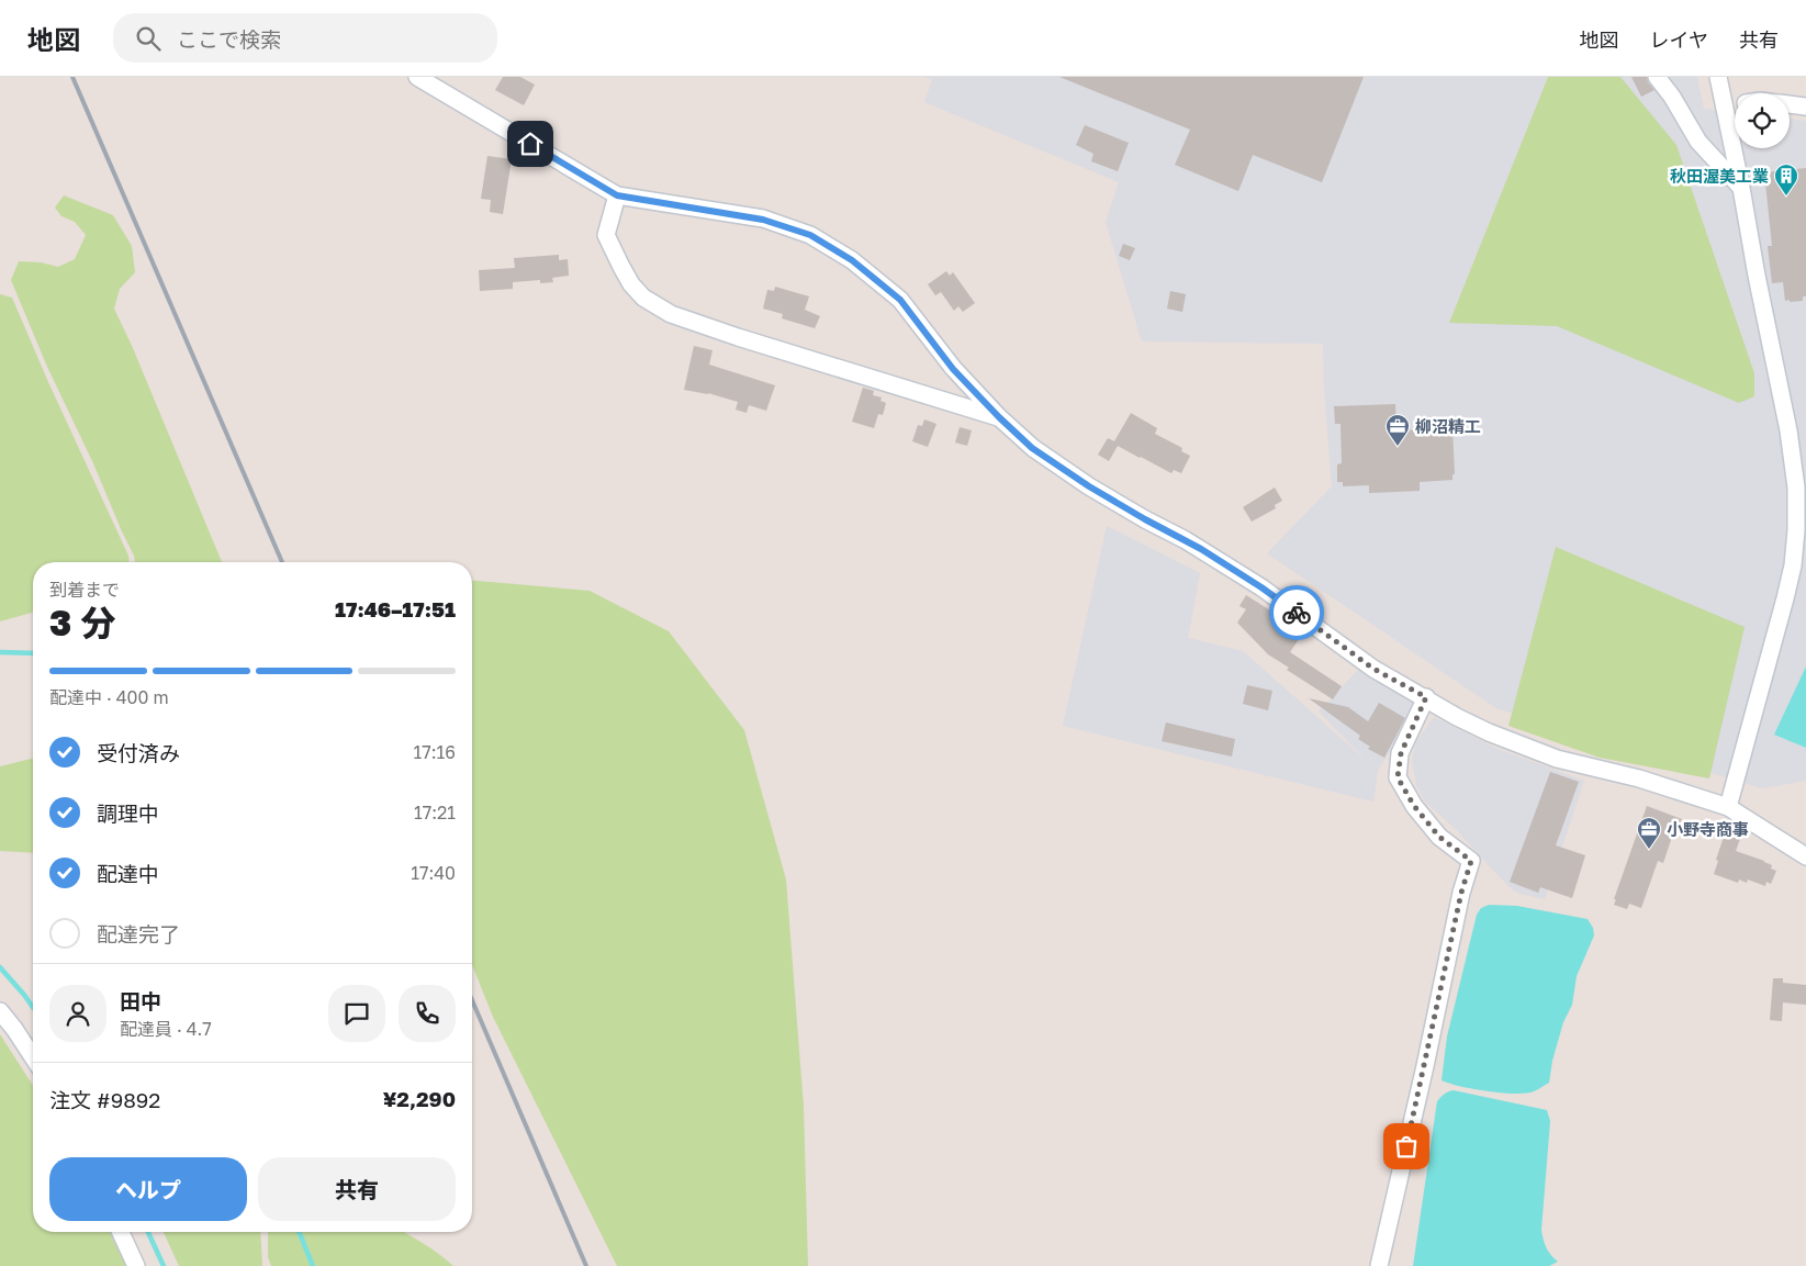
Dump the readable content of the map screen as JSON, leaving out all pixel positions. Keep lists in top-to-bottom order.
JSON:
{
  "places": {
    "building": ["秋田渥美工業"],
    "office": ["柳沼精工", "小野寺商事"]
  },
  "page": {
    "header": "地図",
    "search": "ここで検索",
    "nav": ["地図", "レイヤ", "共有"],
    "heading": ["3 分", "到着まで", "17:46–17:51"],
    "panel": [
      "田中",
      "配達員 · 4.7",
      "注文 #9892",
      "¥2,290"
    ],
    "bar": "配達中 · 400 m",
    "list": [
      ["受付済み", "17:16"],
      ["調理中", "17:21"],
      ["配達中", "17:40"],
      "配達完了"
    ],
    "buttons": ["ヘルプ", "共有"]
  }
}
